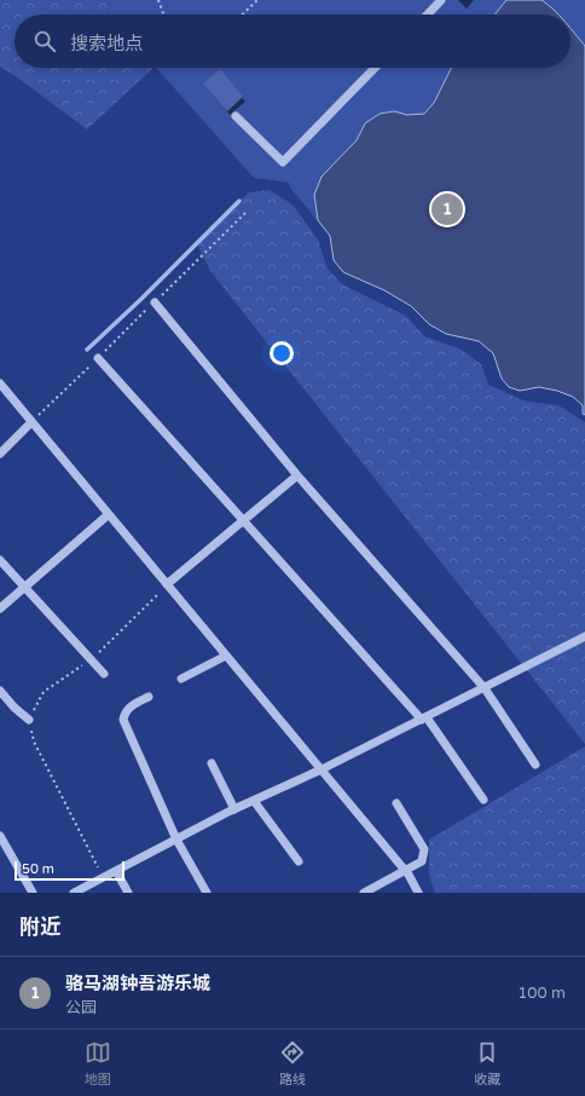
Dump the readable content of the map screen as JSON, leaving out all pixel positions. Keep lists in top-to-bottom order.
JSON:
{
  "scale_bar": "50 m",
  "page": {
    "search": "搜索地点",
    "pins": "1",
    "scale": "50 m",
    "heading": "附近",
    "list": [
      {
        "mark": "1",
        "name": "骆马湖钟吾游乐城",
        "note": "公园",
        "value": "100 m"
      }
    ],
    "nav": ["地图", "路线", "收藏"]
  }
}
